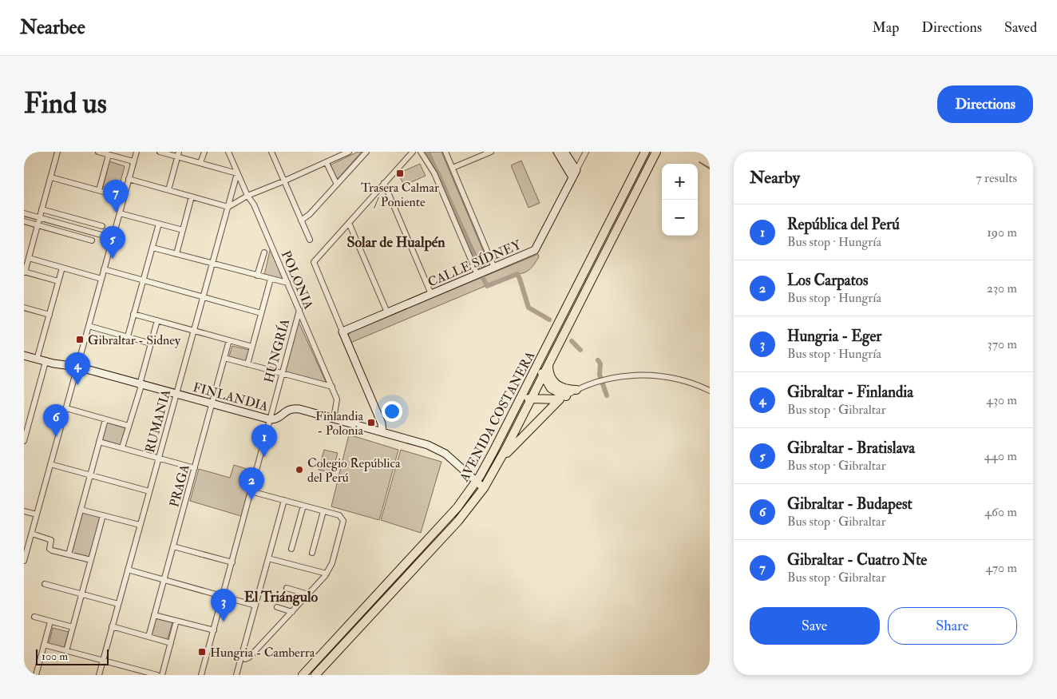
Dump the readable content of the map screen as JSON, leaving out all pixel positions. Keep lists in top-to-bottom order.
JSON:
{
  "streets": {
    "main road": ["AVENIDA COSTANERA"],
    "street": [
      "CALLE SÍDNEY",
      "POLONIA",
      "HUNGRÍA",
      "FINLANDIA",
      "RUMANIA",
      "PRAGA"
    ]
  },
  "crossings": [
    ["POLONIA", "HUNGRÍA"],
    ["POLONIA", "FINLANDIA"],
    ["POLONIA", "RUMANIA"],
    ["HUNGRÍA", "FINLANDIA"],
    ["FINLANDIA", "AVENIDA COSTANERA"],
    ["FINLANDIA", "RUMANIA"],
    ["FINLANDIA", "PRAGA"]
  ],
  "districts": ["Solar de Hualpén", "El Triángulo"],
  "places": {
    "transit": [
      "Trasera Calmar / Poniente",
      "Gibraltar - Sidney",
      "Finlandia - Polonia",
      "Hungria - Camberra"
    ],
    "other": ["Colegio República del Perú"]
  },
  "scale_bar": "100 m",
  "page": {
    "header": "Nearbee",
    "nav": ["Map", "Directions", "Saved"],
    "buttons": [
      "Directions",
      ["Save", "Share"]
    ],
    "title": "Find us",
    "heading": ["Nearby", "7 results"],
    "map_buttons": ["+", "−"],
    "pins": [
      "7",
      "5",
      "4",
      "6",
      "1",
      "2",
      "3"
    ],
    "list": [
      {
        "mark": "1",
        "name": "República del Perú",
        "note": "Bus stop · Hungría",
        "value": "190 m"
      },
      {
        "mark": "2",
        "name": "Los Carpatos",
        "note": "Bus stop · Hungría",
        "value": "230 m"
      },
      {
        "mark": "3",
        "name": "Hungria - Eger",
        "note": "Bus stop · Hungría",
        "value": "370 m"
      },
      {
        "mark": "4",
        "name": "Gibraltar - Finlandia",
        "note": "Bus stop · Gibraltar",
        "value": "430 m"
      },
      {
        "mark": "5",
        "name": "Gibraltar - Bratislava",
        "note": "Bus stop · Gibraltar",
        "value": "440 m"
      },
      {
        "mark": "6",
        "name": "Gibraltar - Budapest",
        "note": "Bus stop · Gibraltar",
        "value": "460 m"
      },
      {
        "mark": "7",
        "name": "Gibraltar - Cuatro Nte",
        "note": "Bus stop · Gibraltar",
        "value": "470 m"
      }
    ],
    "scale": "100 m"
  }
}
